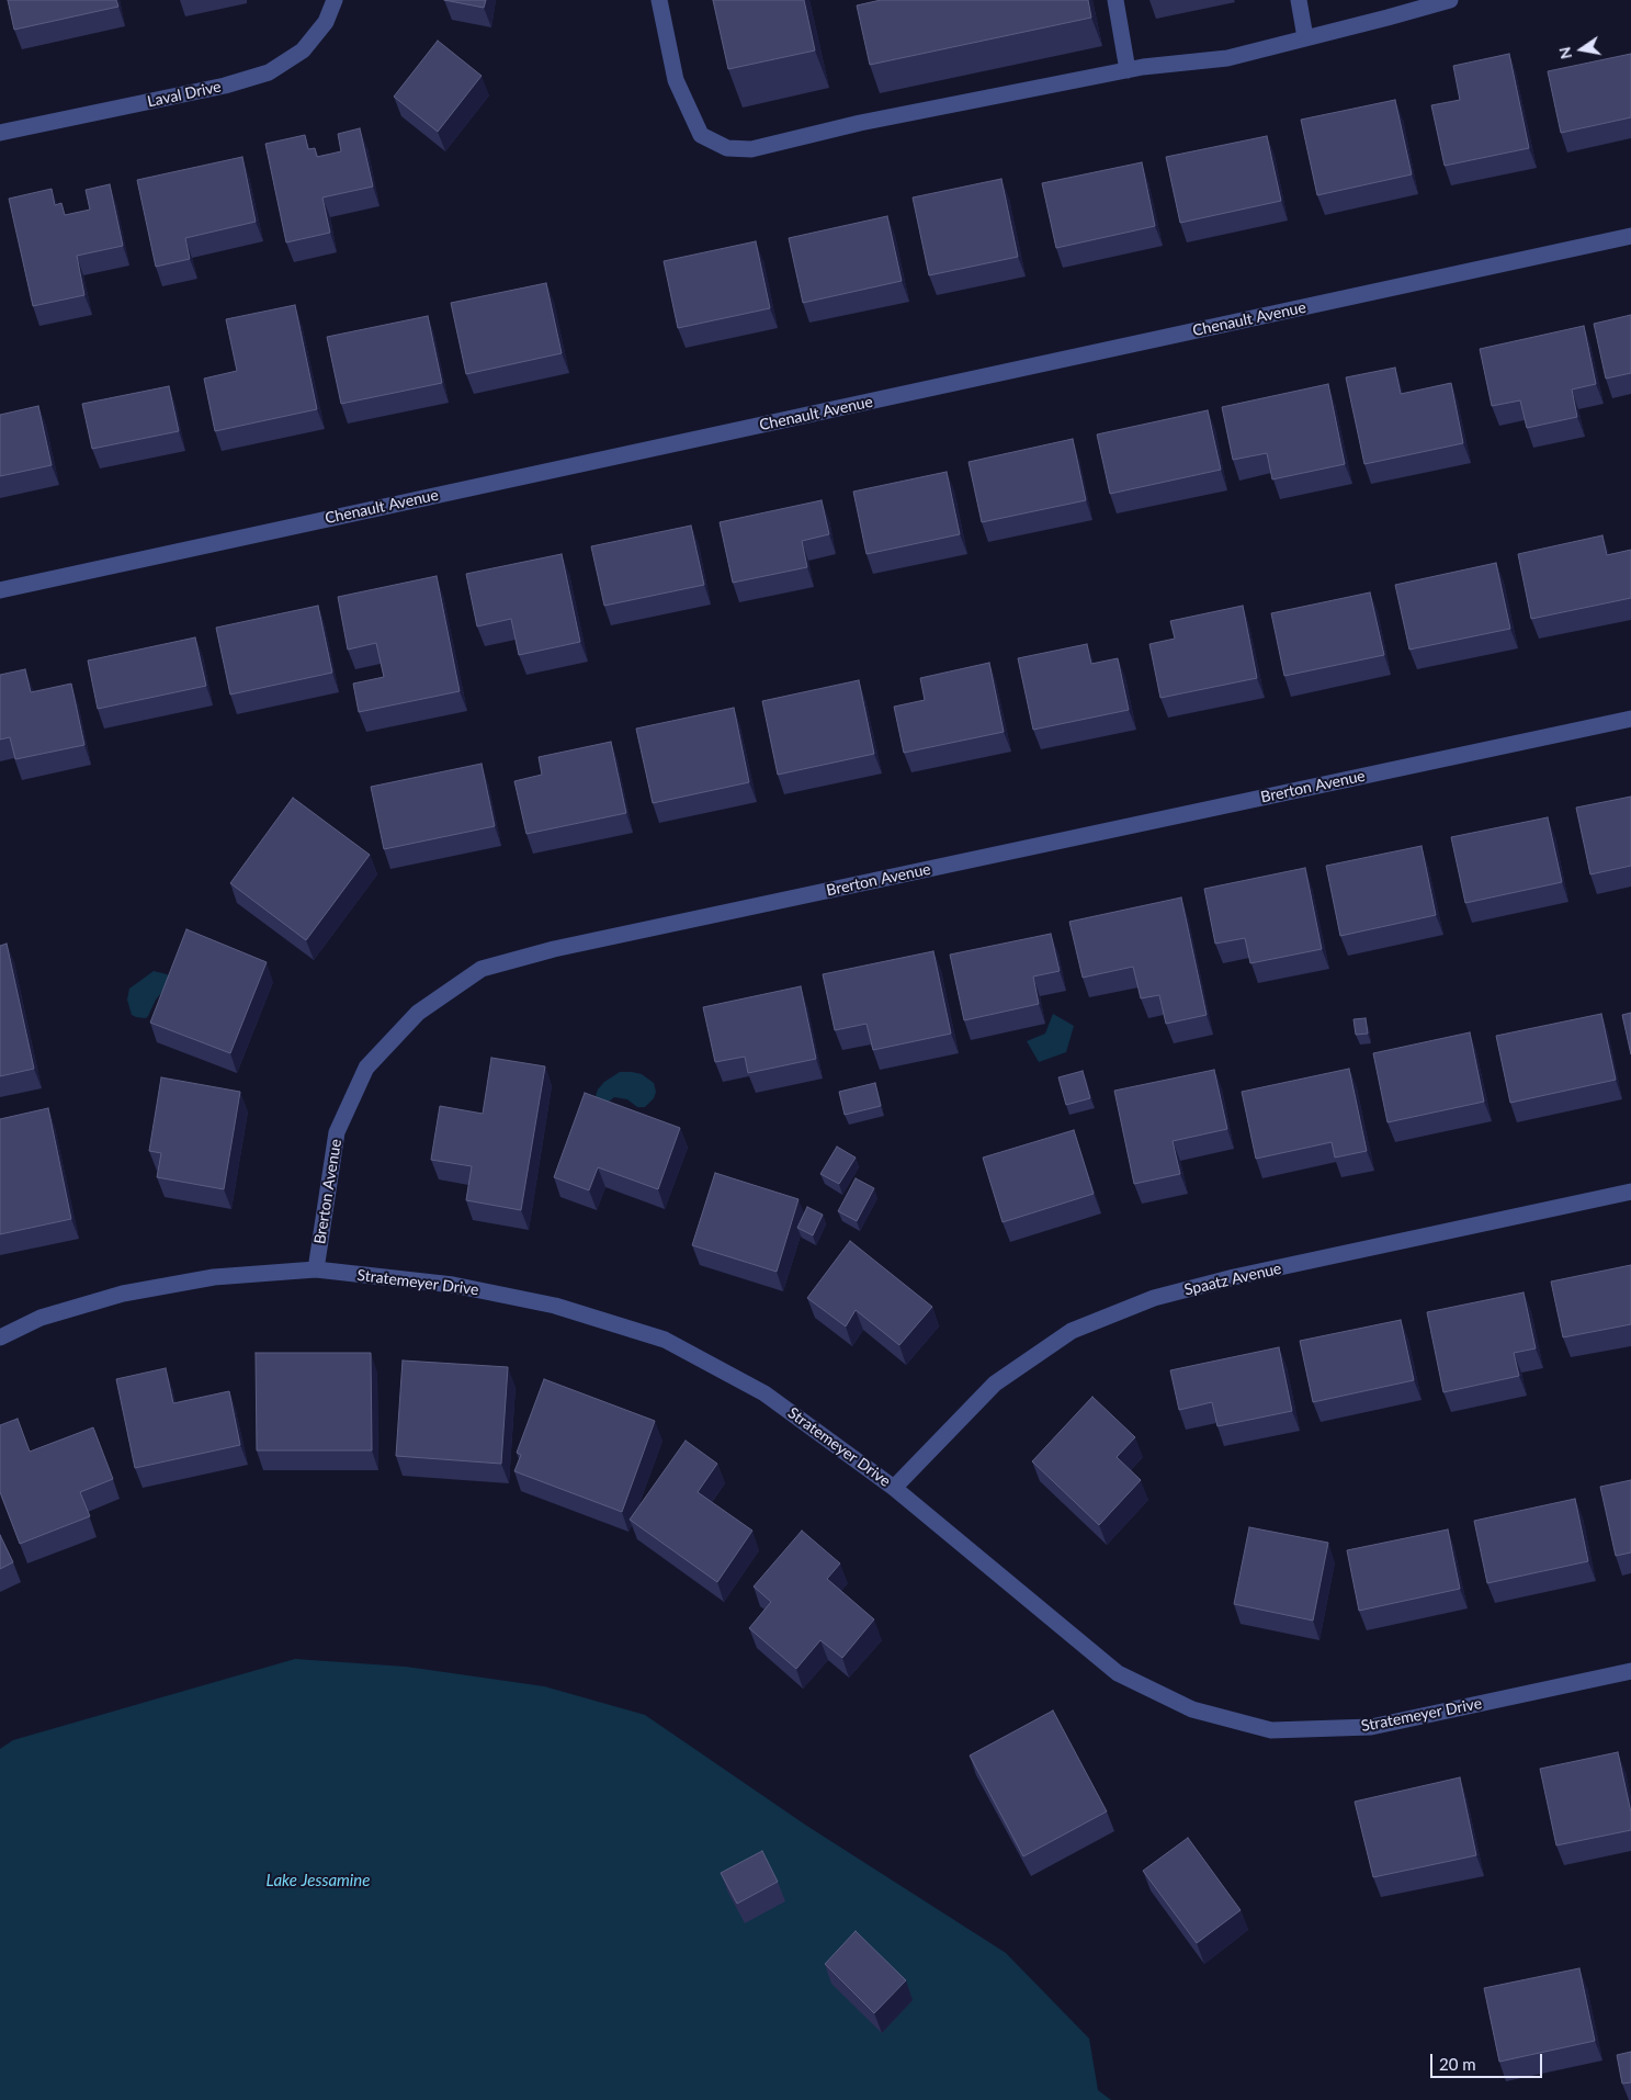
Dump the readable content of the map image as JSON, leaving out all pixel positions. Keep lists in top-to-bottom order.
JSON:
{
  "streets": {
    "street": [
      "Laval Drive",
      "Chenault Avenue",
      "Brerton Avenue",
      "Spaatz Avenue",
      "Stratemeyer Drive"
    ]
  },
  "crossings": [
    ["Brerton Avenue", "Stratemeyer Drive"],
    ["Spaatz Avenue", "Stratemeyer Drive"]
  ],
  "water": ["Lake Jessamine"],
  "scale_bar": "20 m",
  "north": "left"
}
